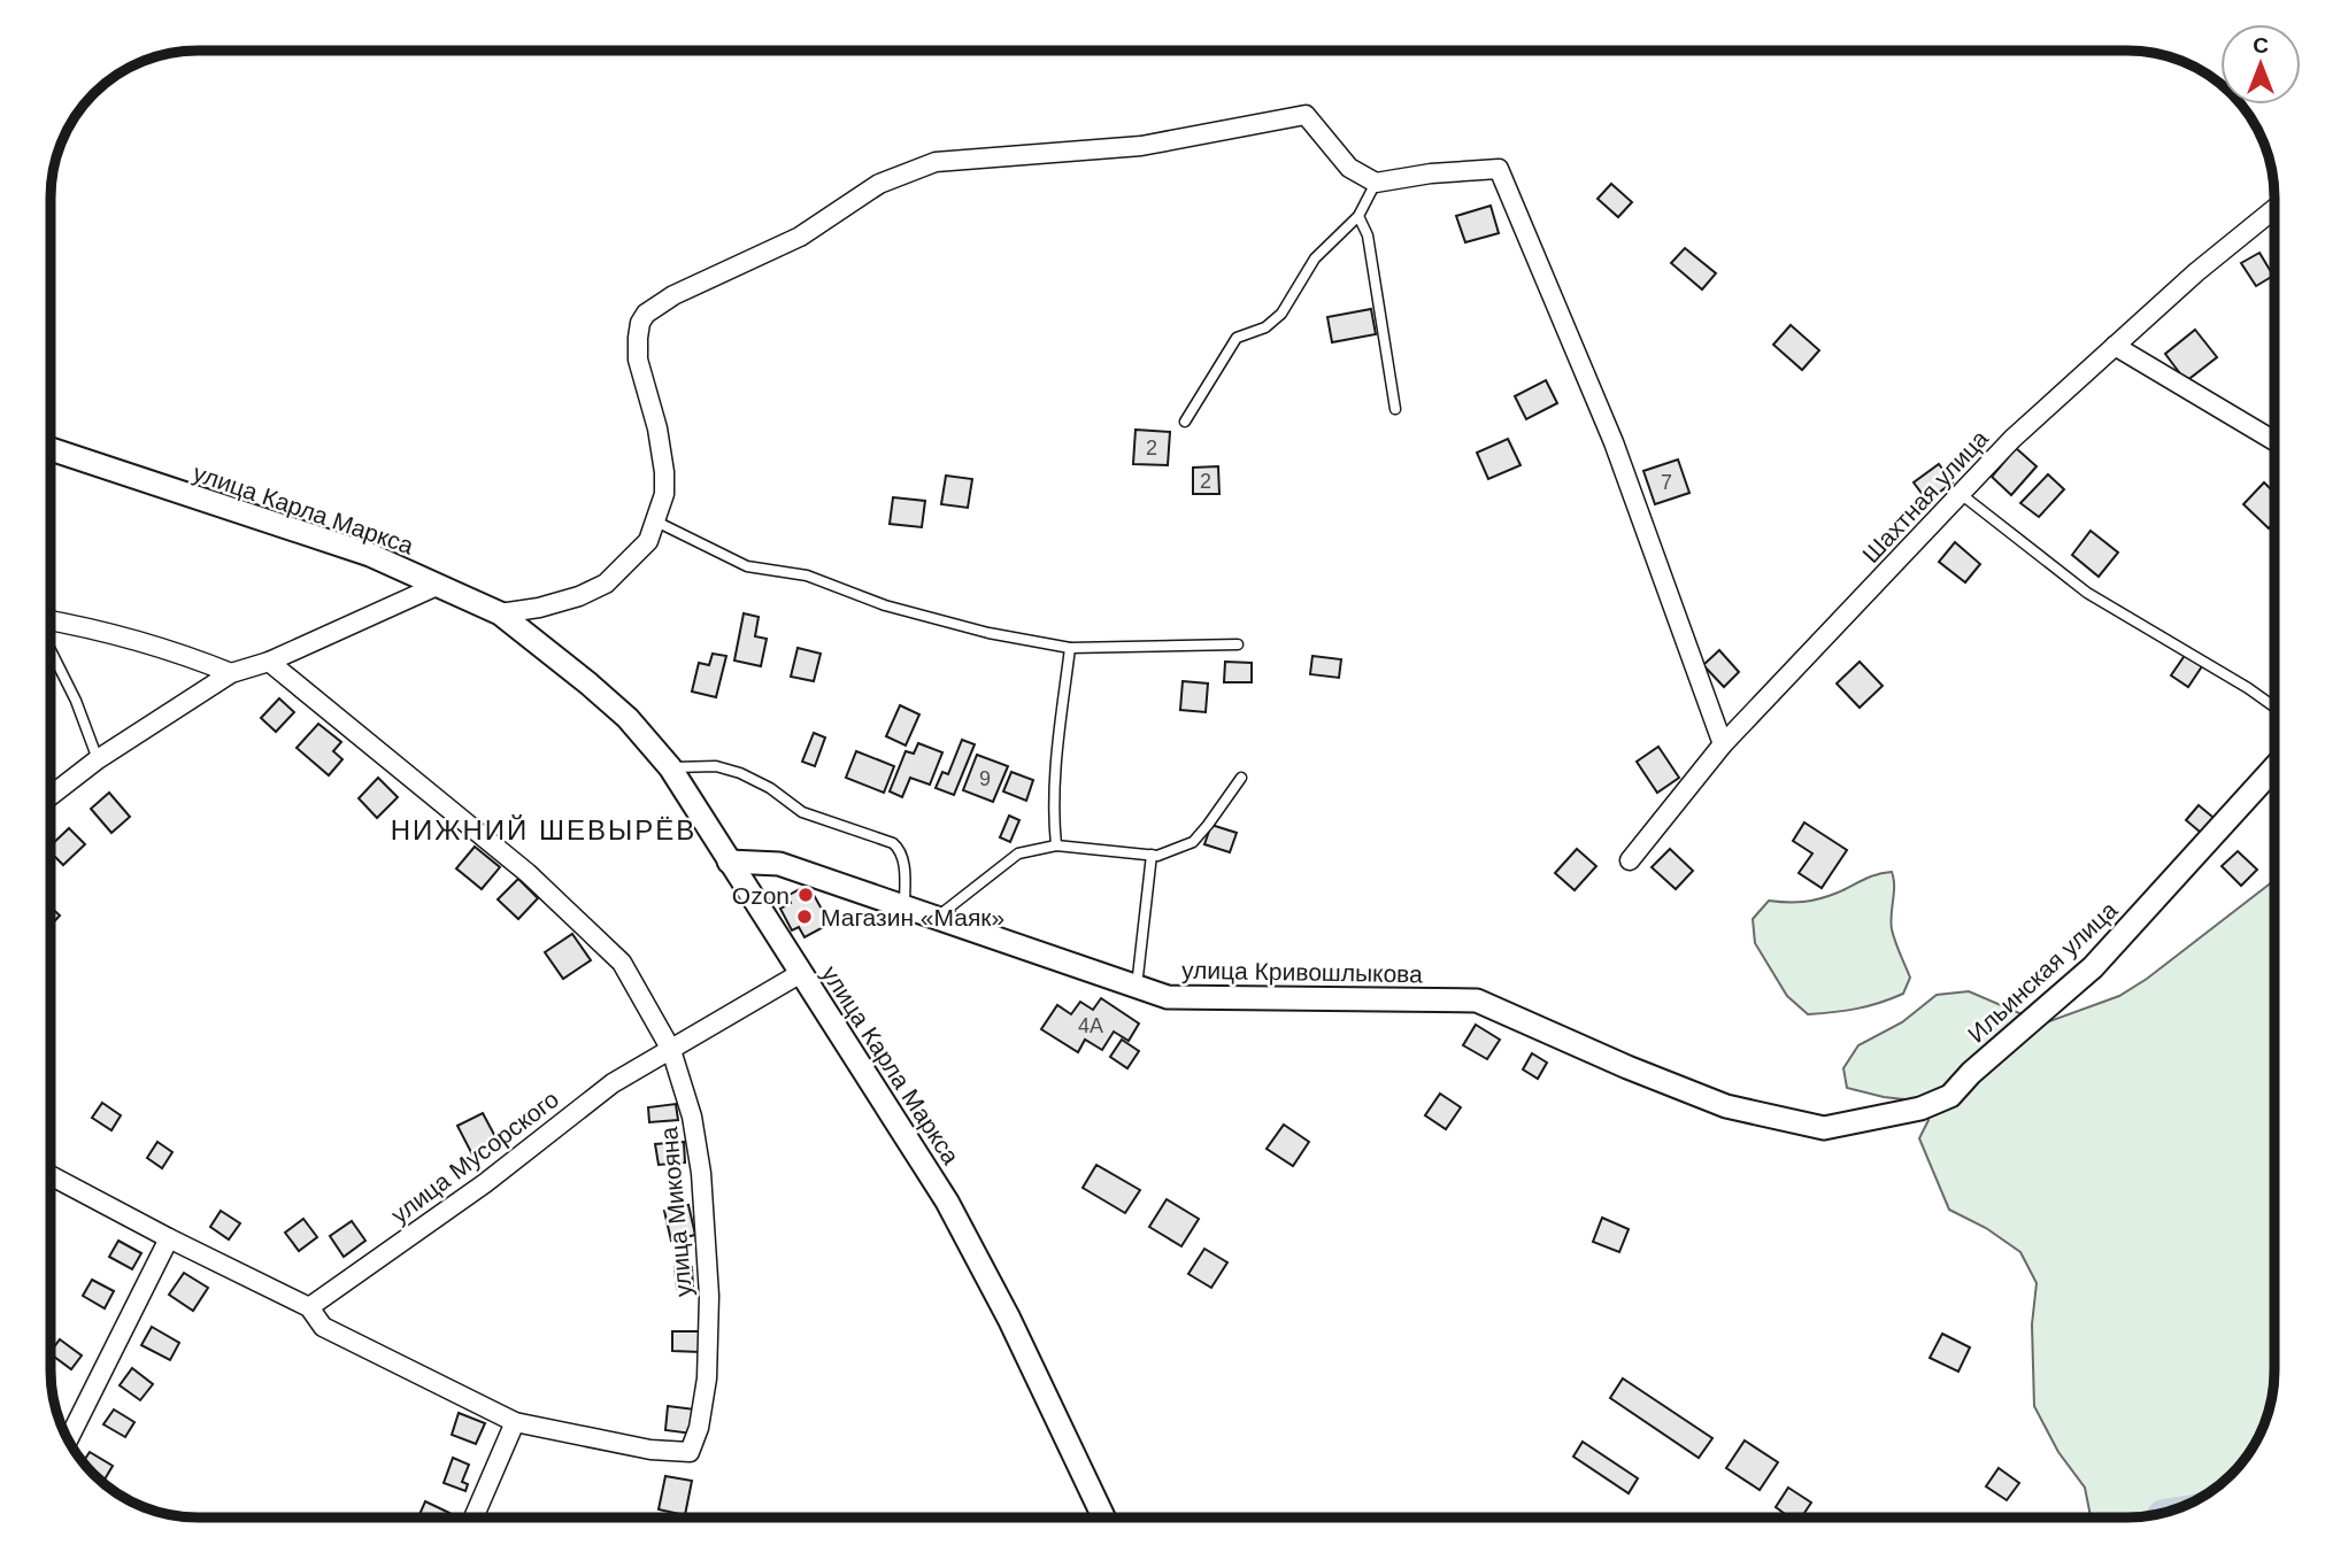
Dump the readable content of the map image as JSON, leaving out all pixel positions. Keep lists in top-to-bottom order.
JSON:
{
  "streets": {
    "street": [
      "Шахтная улица",
      "улица Карла Маркса",
      "улица Кривошлыкова",
      "Ильинская улица",
      "улица Мусорского",
      "улица Микояна"
    ]
  },
  "crossings": [
    ["улица Карла Маркса", "улица Кривошлыкова"],
    ["улица Карла Маркса", "улица Мусорского"],
    ["улица Кривошлыкова", "Ильинская улица"],
    ["улица Мусорского", "улица Микояна"]
  ],
  "districts": ["НИЖНИЙ ШЕВЫРЁВ"],
  "places": ["Ozon", "Магазин «Маяк»"],
  "house_numbers": [
    "2",
    "2",
    "7",
    "9",
    "4А"
  ],
  "north": "top"
}
